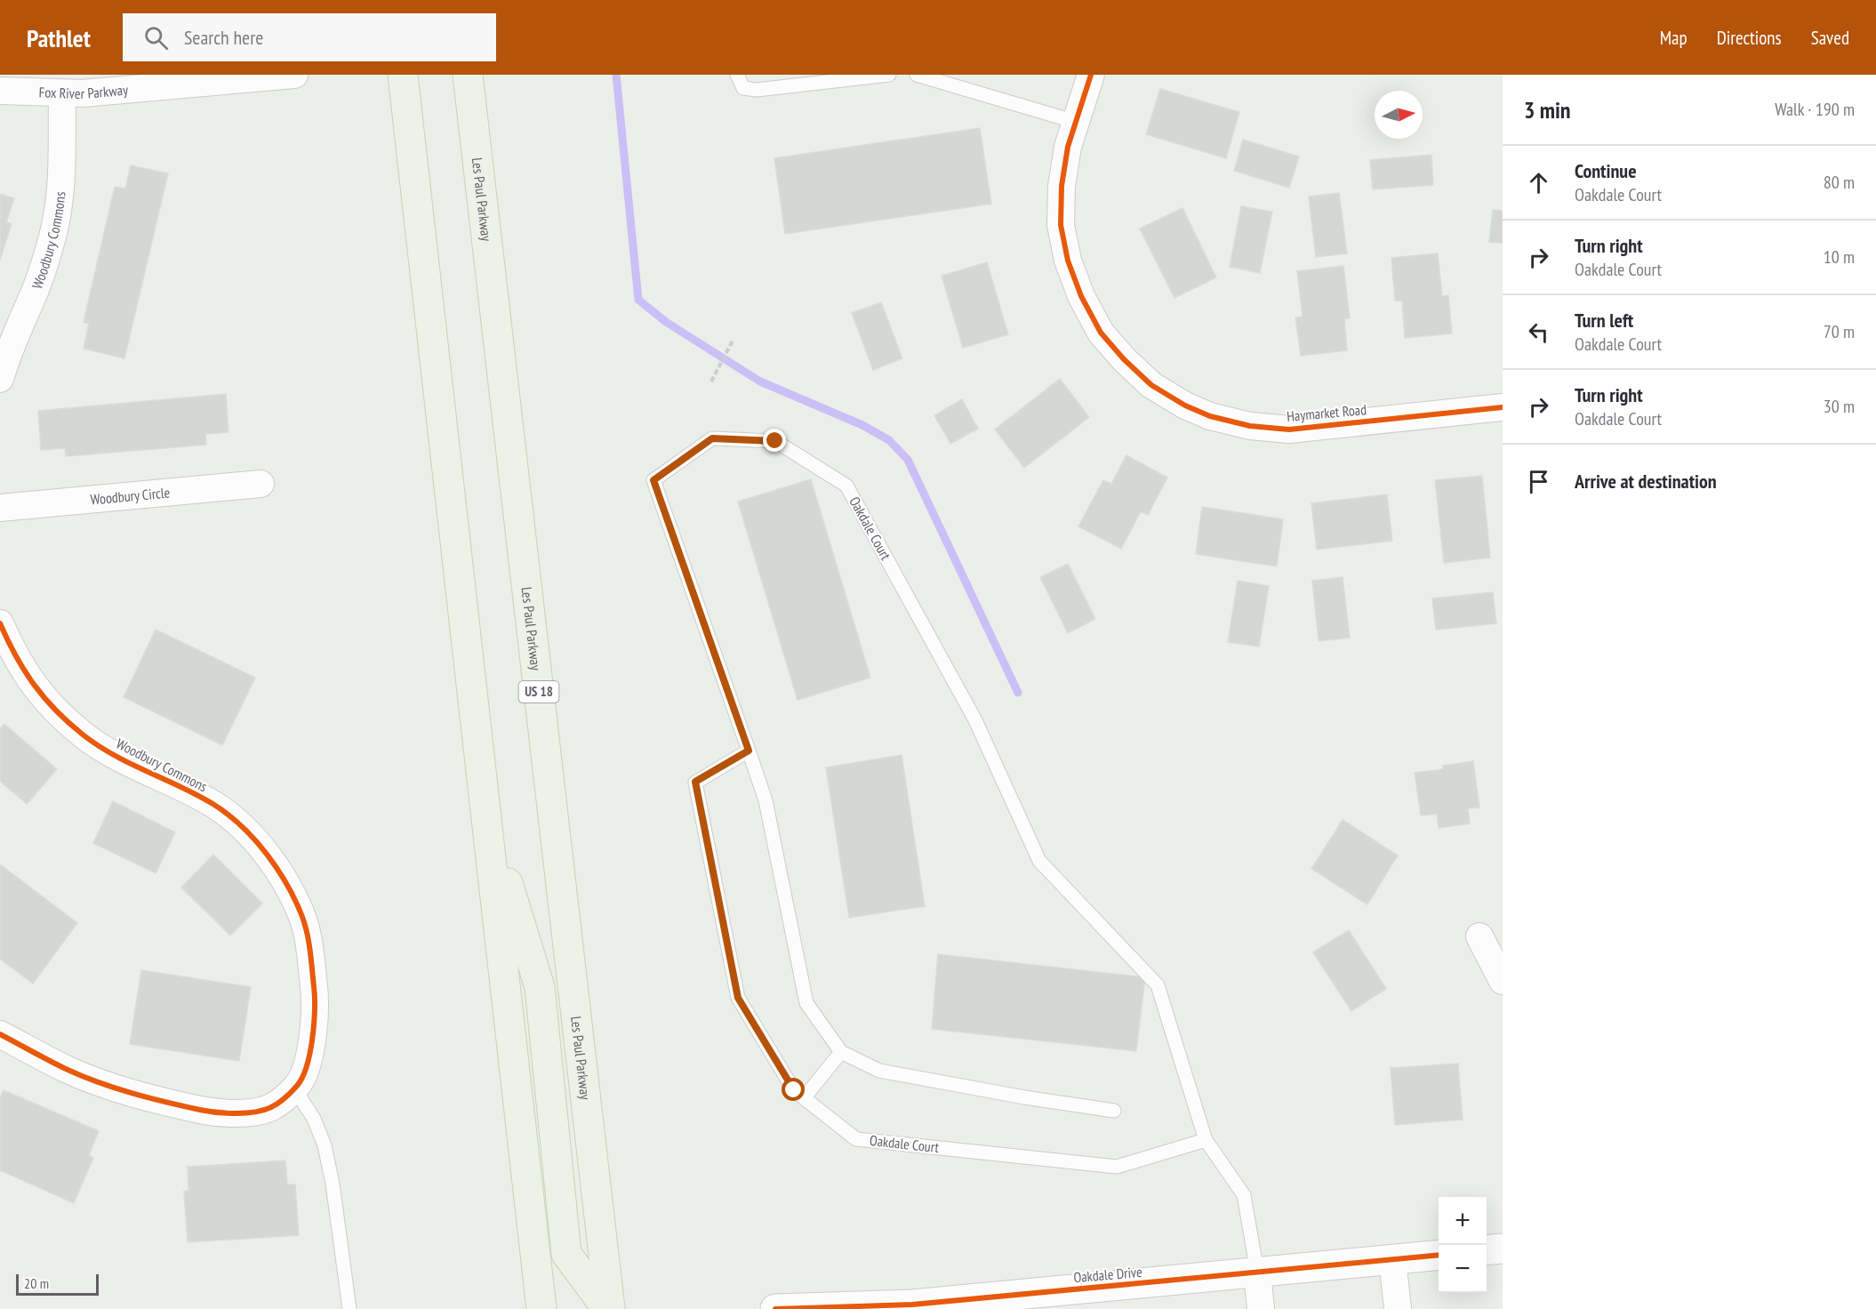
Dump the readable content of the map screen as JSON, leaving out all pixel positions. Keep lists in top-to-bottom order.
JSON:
{
  "streets": {
    "main road": ["Les Paul Parkway", "US 18"],
    "street": [
      "Fox River Parkway",
      "Woodbury Commons",
      "Haymarket Road",
      "Woodbury Circle",
      "Oakdale Drive"
    ],
    "lane": ["Oakdale Court"]
  },
  "crossings": [
    ["Fox River Parkway", "Woodbury Commons"],
    ["Oakdale Court", "Oakdale Drive"]
  ],
  "scale_bar": "20 m",
  "north": "right",
  "page": {
    "header": "Pathlet",
    "search": "Search here",
    "nav": ["Map", "Directions", "Saved"],
    "heading": ["3 min", "Walk · 190 m"],
    "list": [
      ["Continue", "Oakdale Court", "80 m"],
      ["Turn right", "Oakdale Court", "10 m"],
      ["Turn left", "Oakdale Court", "70 m"],
      ["Turn right", "Oakdale Court", "30 m"],
      "Arrive at destination"
    ],
    "map_buttons": ["+", "−"],
    "scale": "20 m"
  }
}
